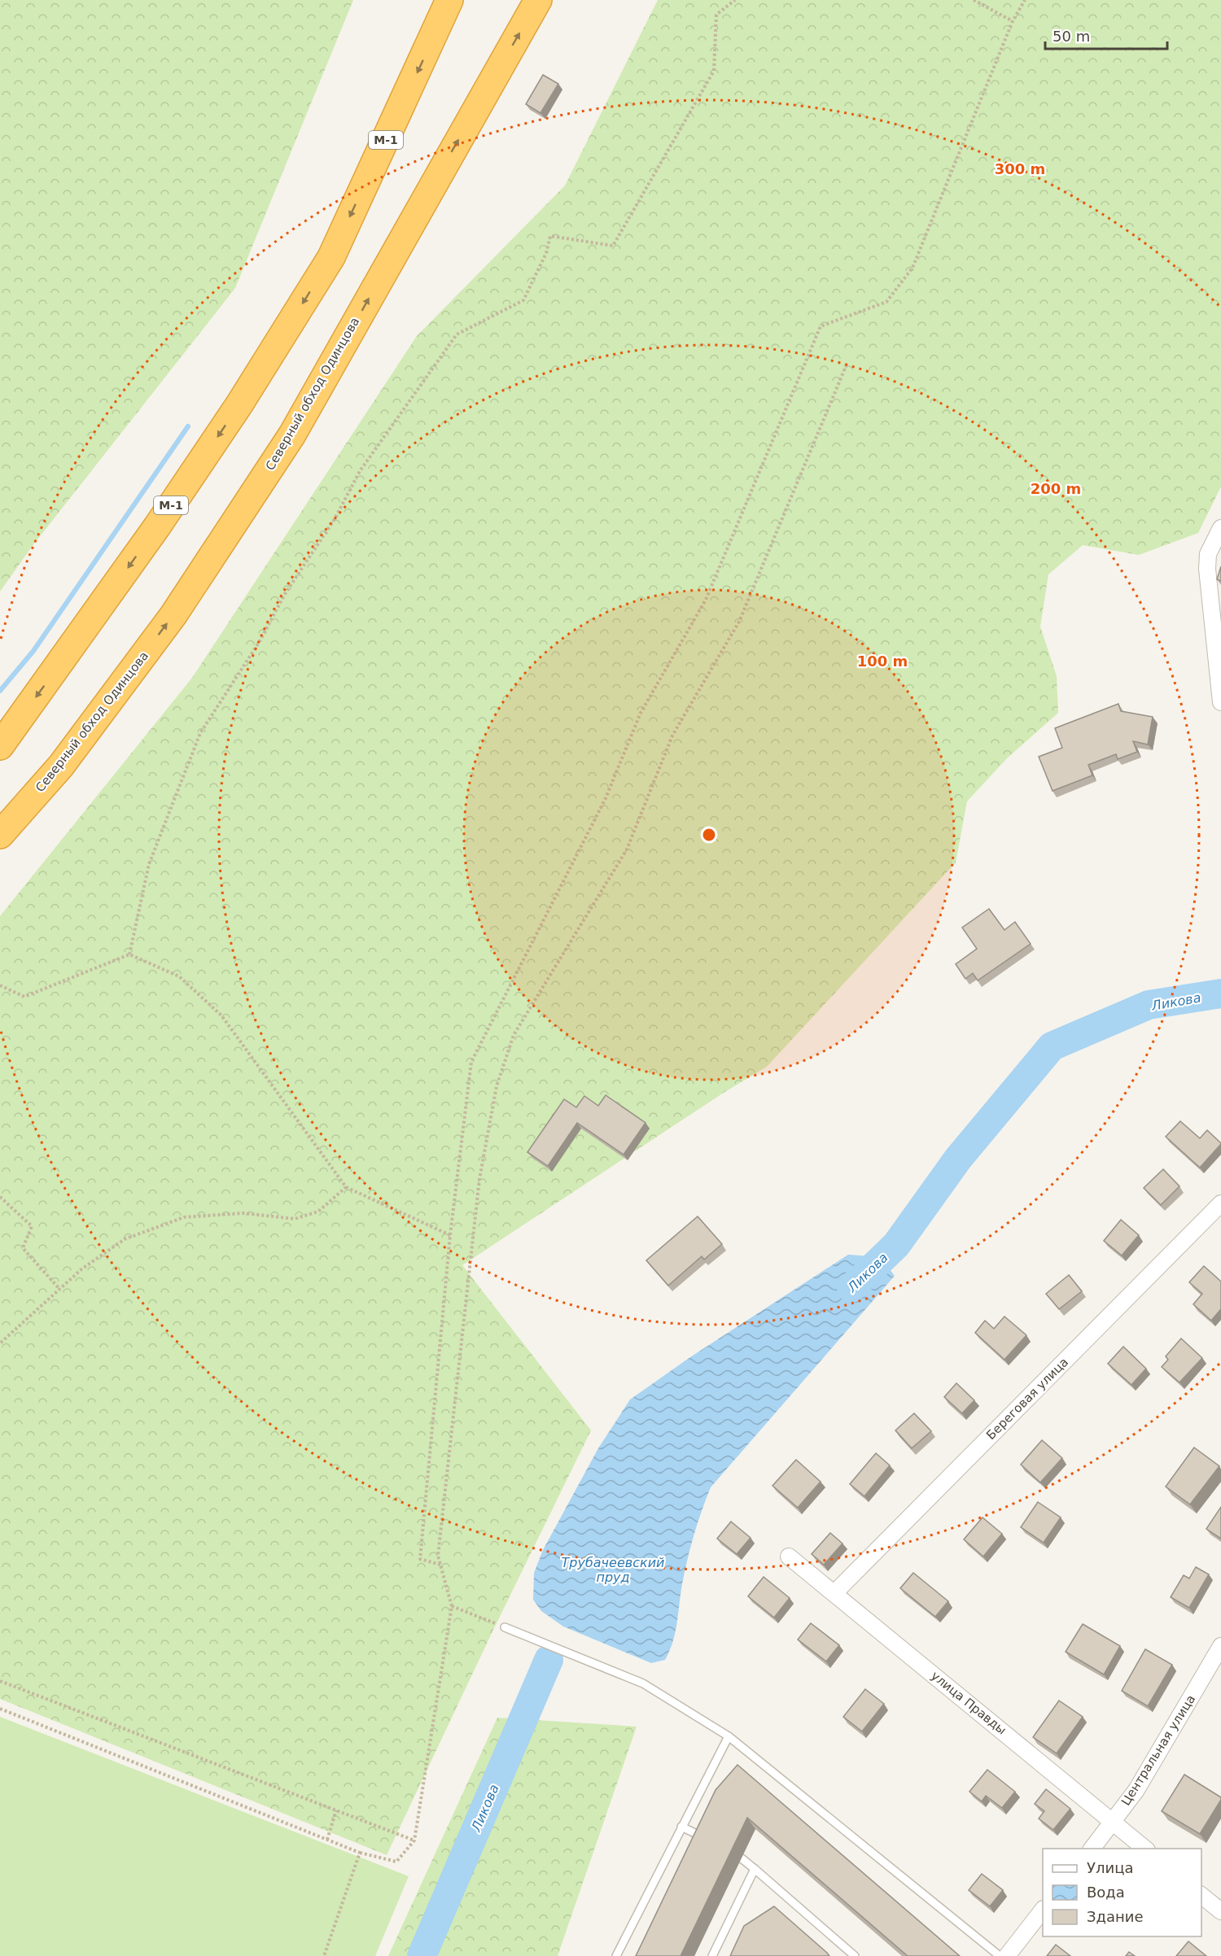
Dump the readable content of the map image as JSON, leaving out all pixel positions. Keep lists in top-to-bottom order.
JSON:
{
  "streets": {
    "highway": ["М-1", "Северный обход Одинцова"],
    "street": ["Береговая улица", "улица Правды", "Центральная улица"]
  },
  "crossings": [
    ["Береговая улица", "улица Правды"],
    ["улица Правды", "Центральная улица"]
  ],
  "water": ["Ликова", "Трубачеевский пруд"],
  "legend": ["Улица", "Вода", "Здание"],
  "scale_bar": "50 m",
  "rings": ["300 m", "200 m", "100 m"]
}
